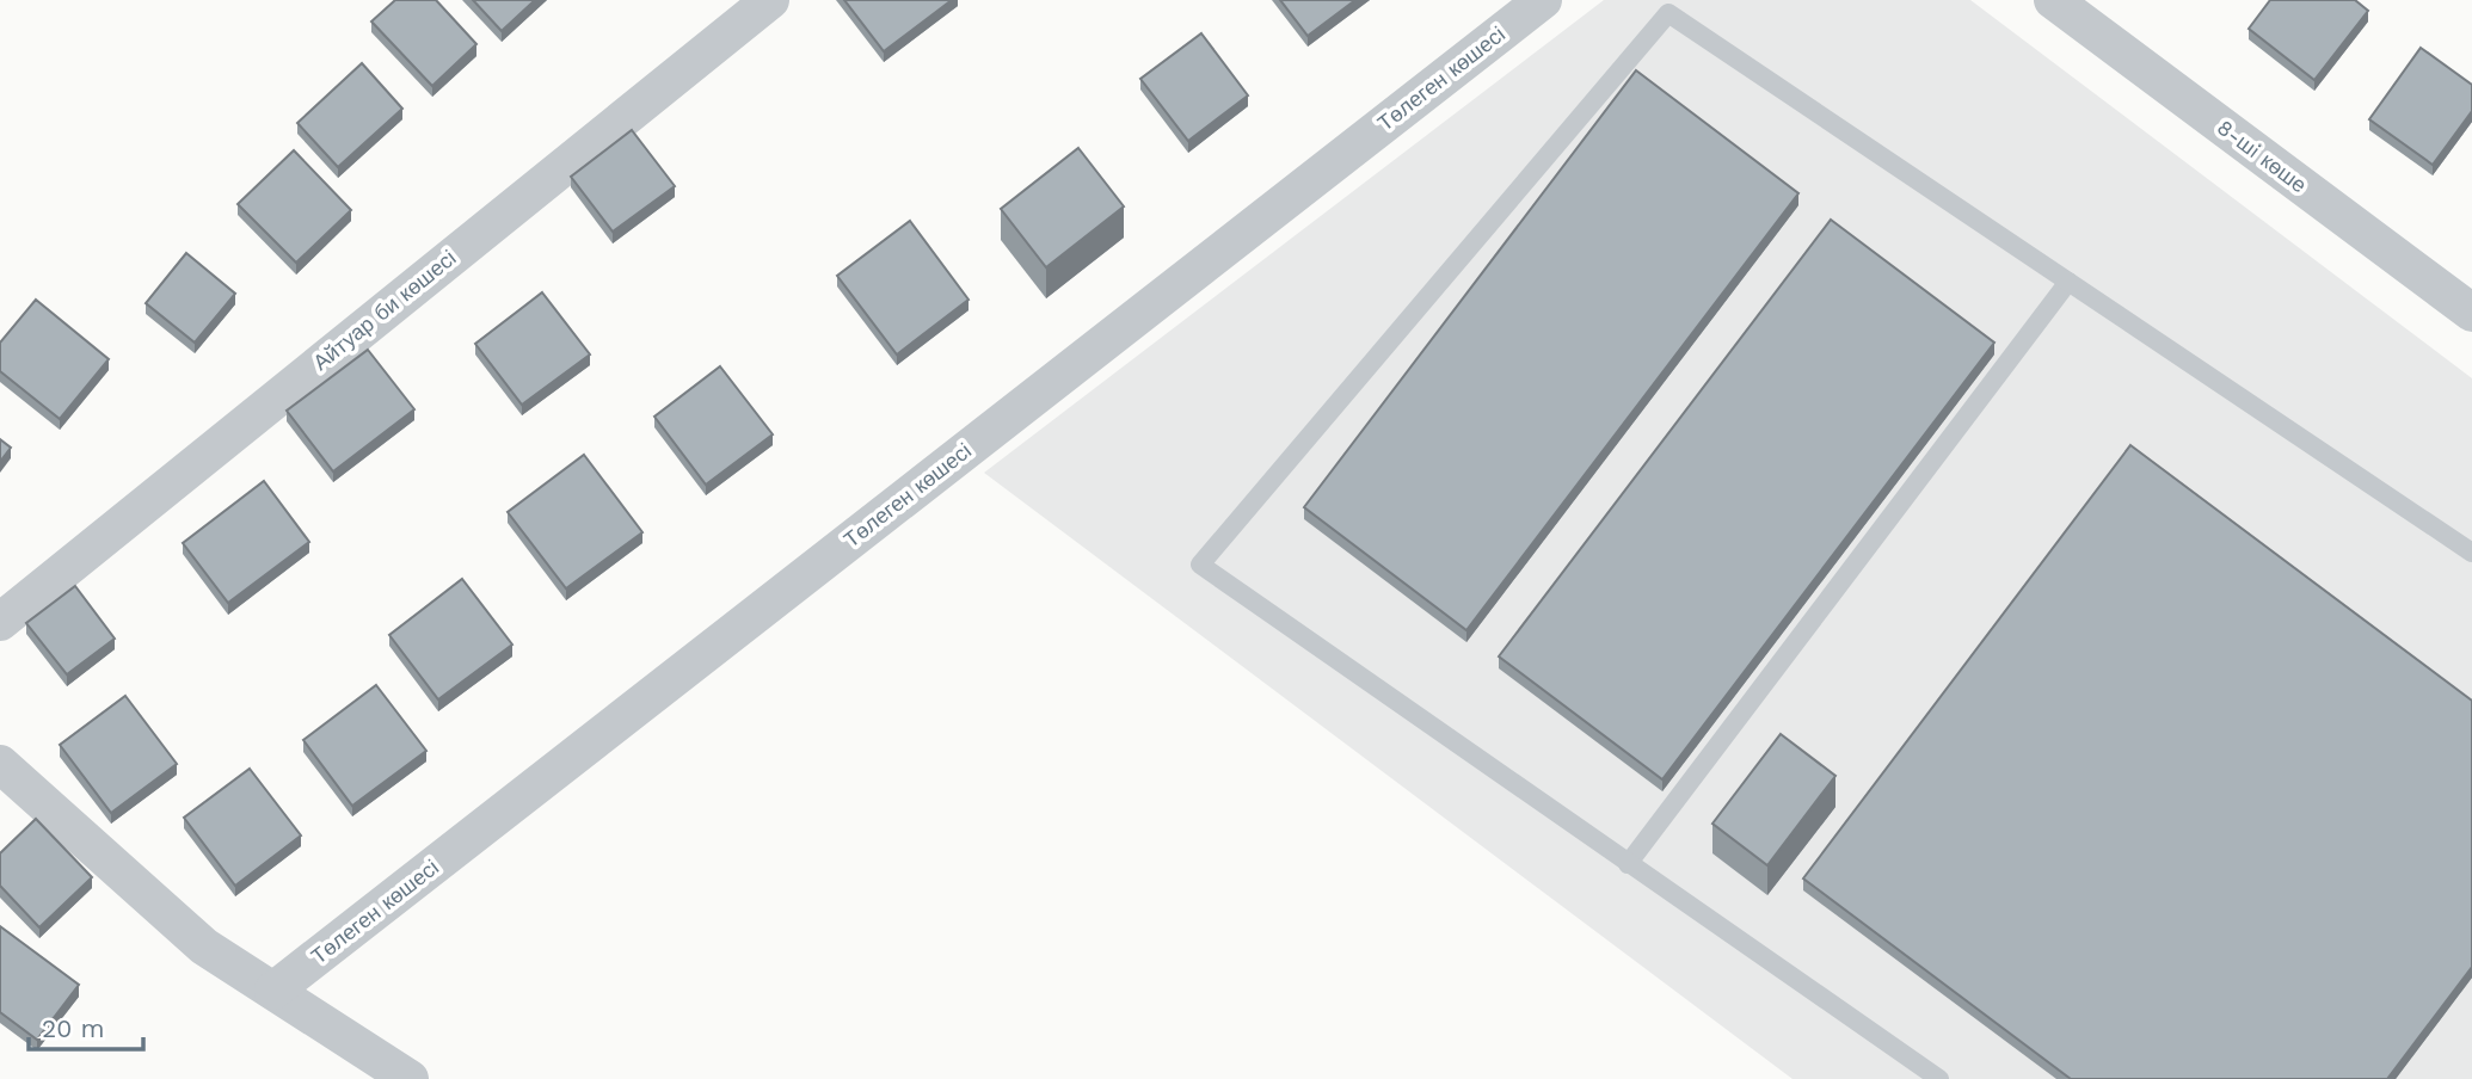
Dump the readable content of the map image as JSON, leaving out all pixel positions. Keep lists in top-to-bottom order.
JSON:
{
  "streets": {
    "street": ["Төлеген көшесі", "8-шi көше", "Айтуар би көшесі"]
  },
  "scale_bar": "20 m"
}
